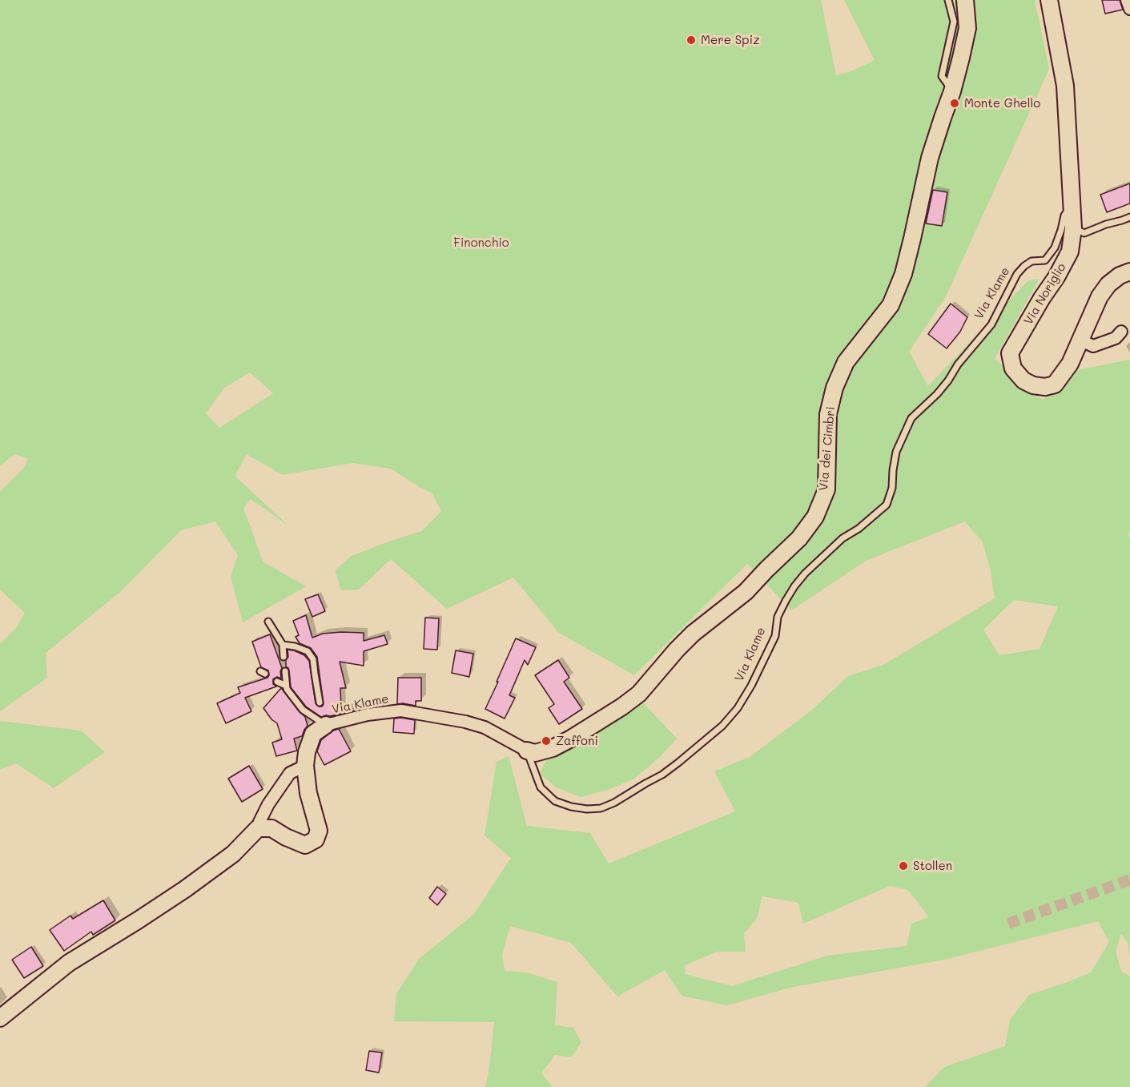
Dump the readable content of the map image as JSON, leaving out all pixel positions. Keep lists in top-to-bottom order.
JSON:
{
  "streets": {
    "street": ["Via Klame", "Via Noriglio", "Via dei Cimbri"]
  },
  "crossings": [
    ["Via Klame", "Via Noriglio"],
    ["Via Klame", "Via dei Cimbri"]
  ],
  "parks": ["Finonchio"],
  "places": [
    "Mere Spiz",
    "Monte Ghello",
    "Zaffoni",
    "Stollen"
  ]
}
